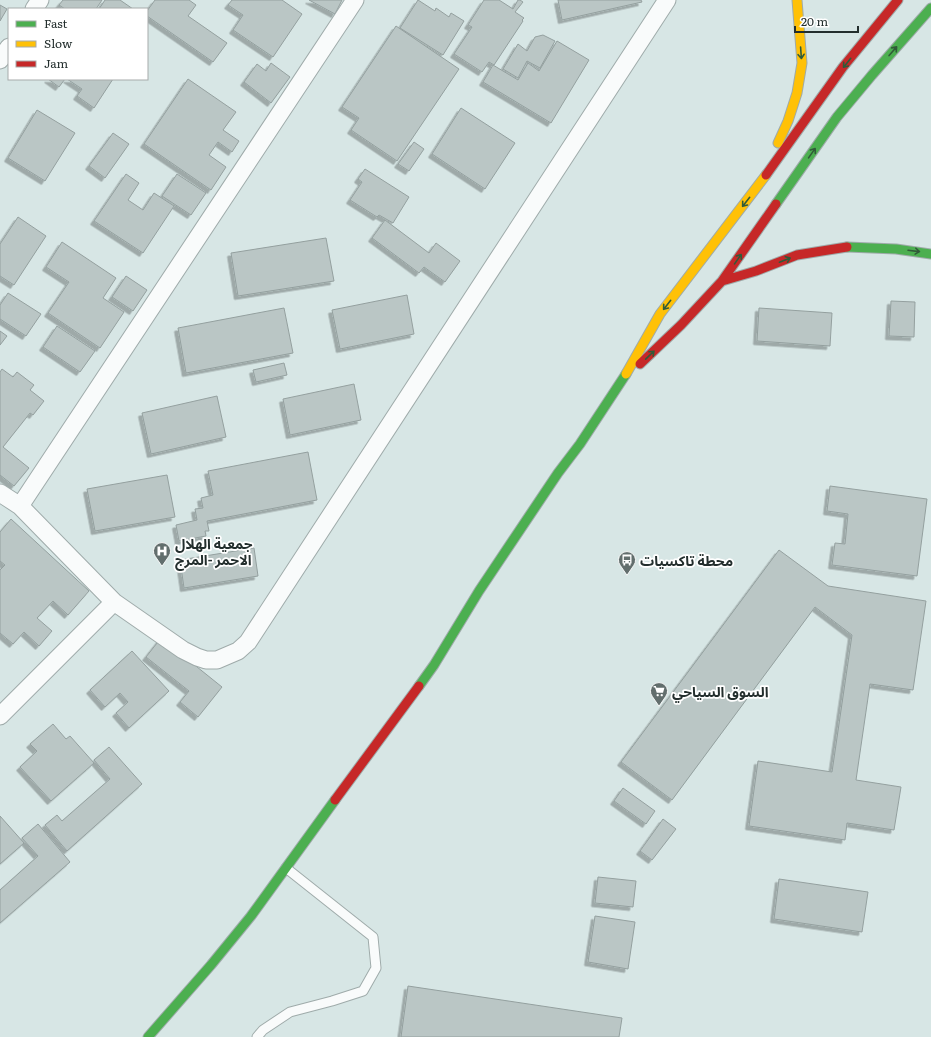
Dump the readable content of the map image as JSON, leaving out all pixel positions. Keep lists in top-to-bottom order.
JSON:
{
  "places": {
    "hospital": ["جمعية الهلال الاحمر -المرج"],
    "bus stop": ["محطة تاكسيات"],
    "supermarket": ["السوق السياحي"]
  },
  "legend": ["Fast", "Slow", "Jam"],
  "scale_bar": "20 m"
}
